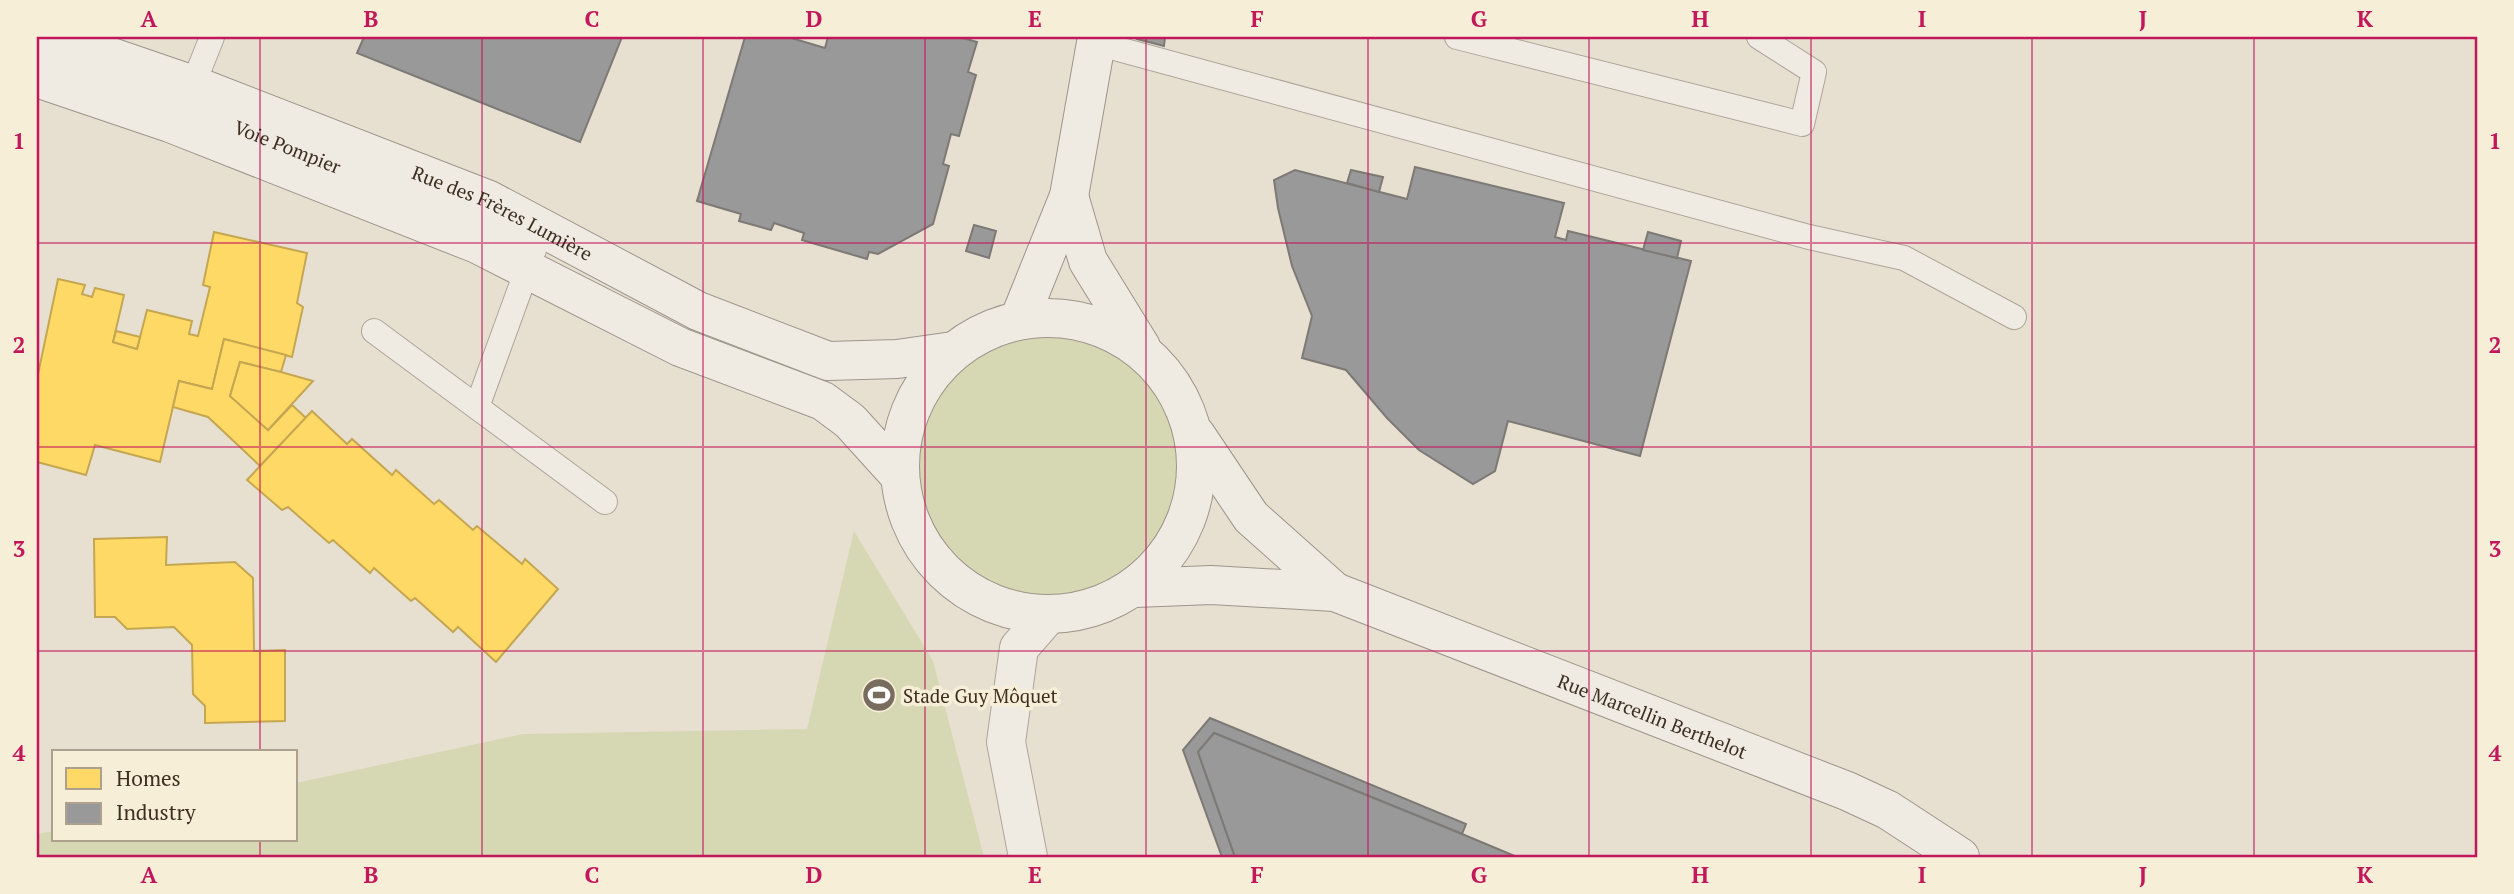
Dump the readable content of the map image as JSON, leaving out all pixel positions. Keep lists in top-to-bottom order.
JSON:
{
  "streets": {
    "main road": ["Rue des Frères Lumière", "Rue Marcellin Berthelot"]
  },
  "places": {
    "sports": ["Stade Guy Môquet"]
  },
  "legend": ["Homes", "Industry"],
  "grid": {
    "columns": [
      "A",
      "B",
      "C",
      "D",
      "E",
      "F",
      "G",
      "H",
      "I",
      "J",
      "K"
    ],
    "rows": [
      "1",
      "2",
      "3",
      "4"
    ]
  }
}
